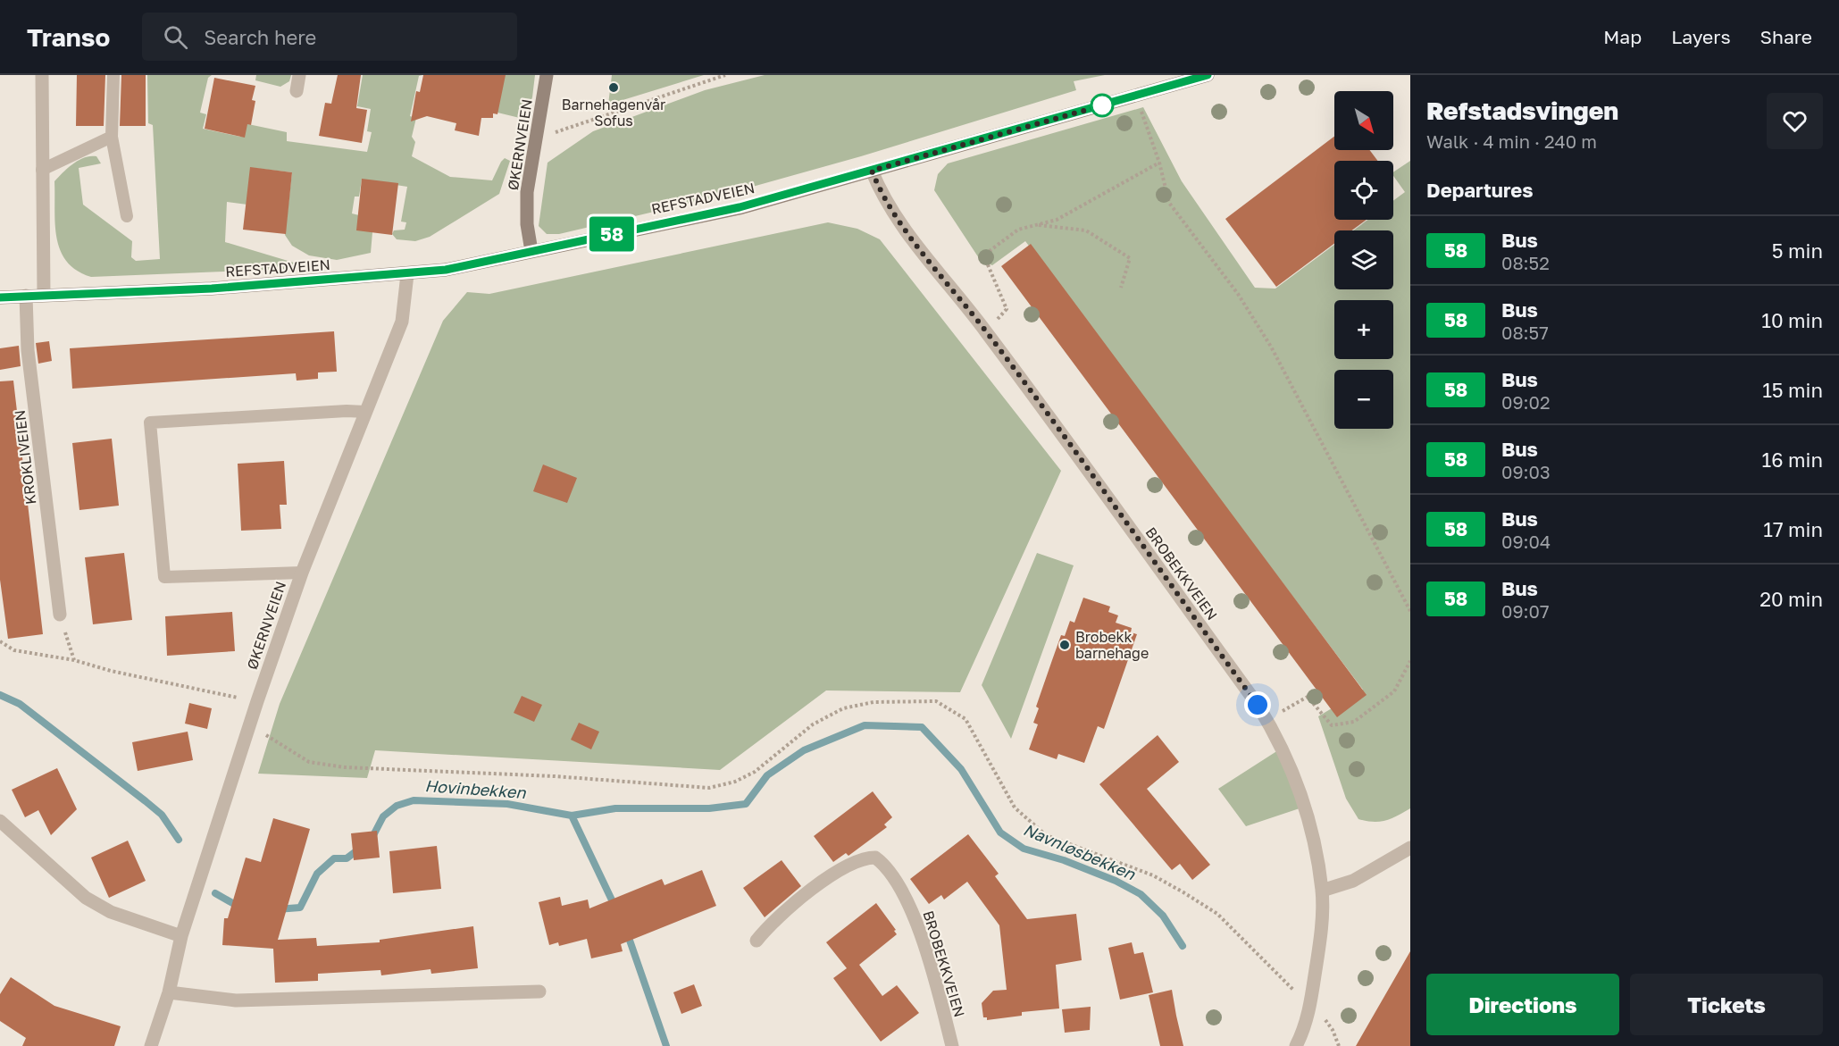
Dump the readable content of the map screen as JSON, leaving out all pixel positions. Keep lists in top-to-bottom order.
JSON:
{
  "streets": {
    "street": [
      "ØKERNVEIEN",
      "REFSTADVEIEN",
      "KROKLIVEIEN",
      "BROBEKKVEIEN"
    ]
  },
  "crossings": [
    ["ØKERNVEIEN", "REFSTADVEIEN"],
    ["REFSTADVEIEN", "KROKLIVEIEN"],
    ["REFSTADVEIEN", "BROBEKKVEIEN"]
  ],
  "water": ["Hovinbekken", "Navnløsbekken"],
  "places": ["Barnehagenvår Sofus", "Brobekk barnehage"],
  "lines": ["bus line 58"],
  "north": "bottom right",
  "page": {
    "header": "Transo",
    "search": "Search here",
    "nav": ["Map", "Layers", "Share"],
    "on_map": "58",
    "heading": [
      ["Refstadsvingen", "Walk · 4 min · 240 m"],
      "Departures"
    ],
    "map_buttons": ["+", "−"],
    "list": [
      {
        "mark": "58",
        "name": "Bus",
        "note": "08:52",
        "value": "5 min"
      },
      {
        "mark": "58",
        "name": "Bus",
        "note": "08:57",
        "value": "10 min"
      },
      {
        "mark": "58",
        "name": "Bus",
        "note": "09:02",
        "value": "15 min"
      },
      {
        "mark": "58",
        "name": "Bus",
        "note": "09:03",
        "value": "16 min"
      },
      {
        "mark": "58",
        "name": "Bus",
        "note": "09:04",
        "value": "17 min"
      },
      {
        "mark": "58",
        "name": "Bus",
        "note": "09:07",
        "value": "20 min"
      }
    ],
    "buttons": ["Directions", "Tickets"]
  }
}
